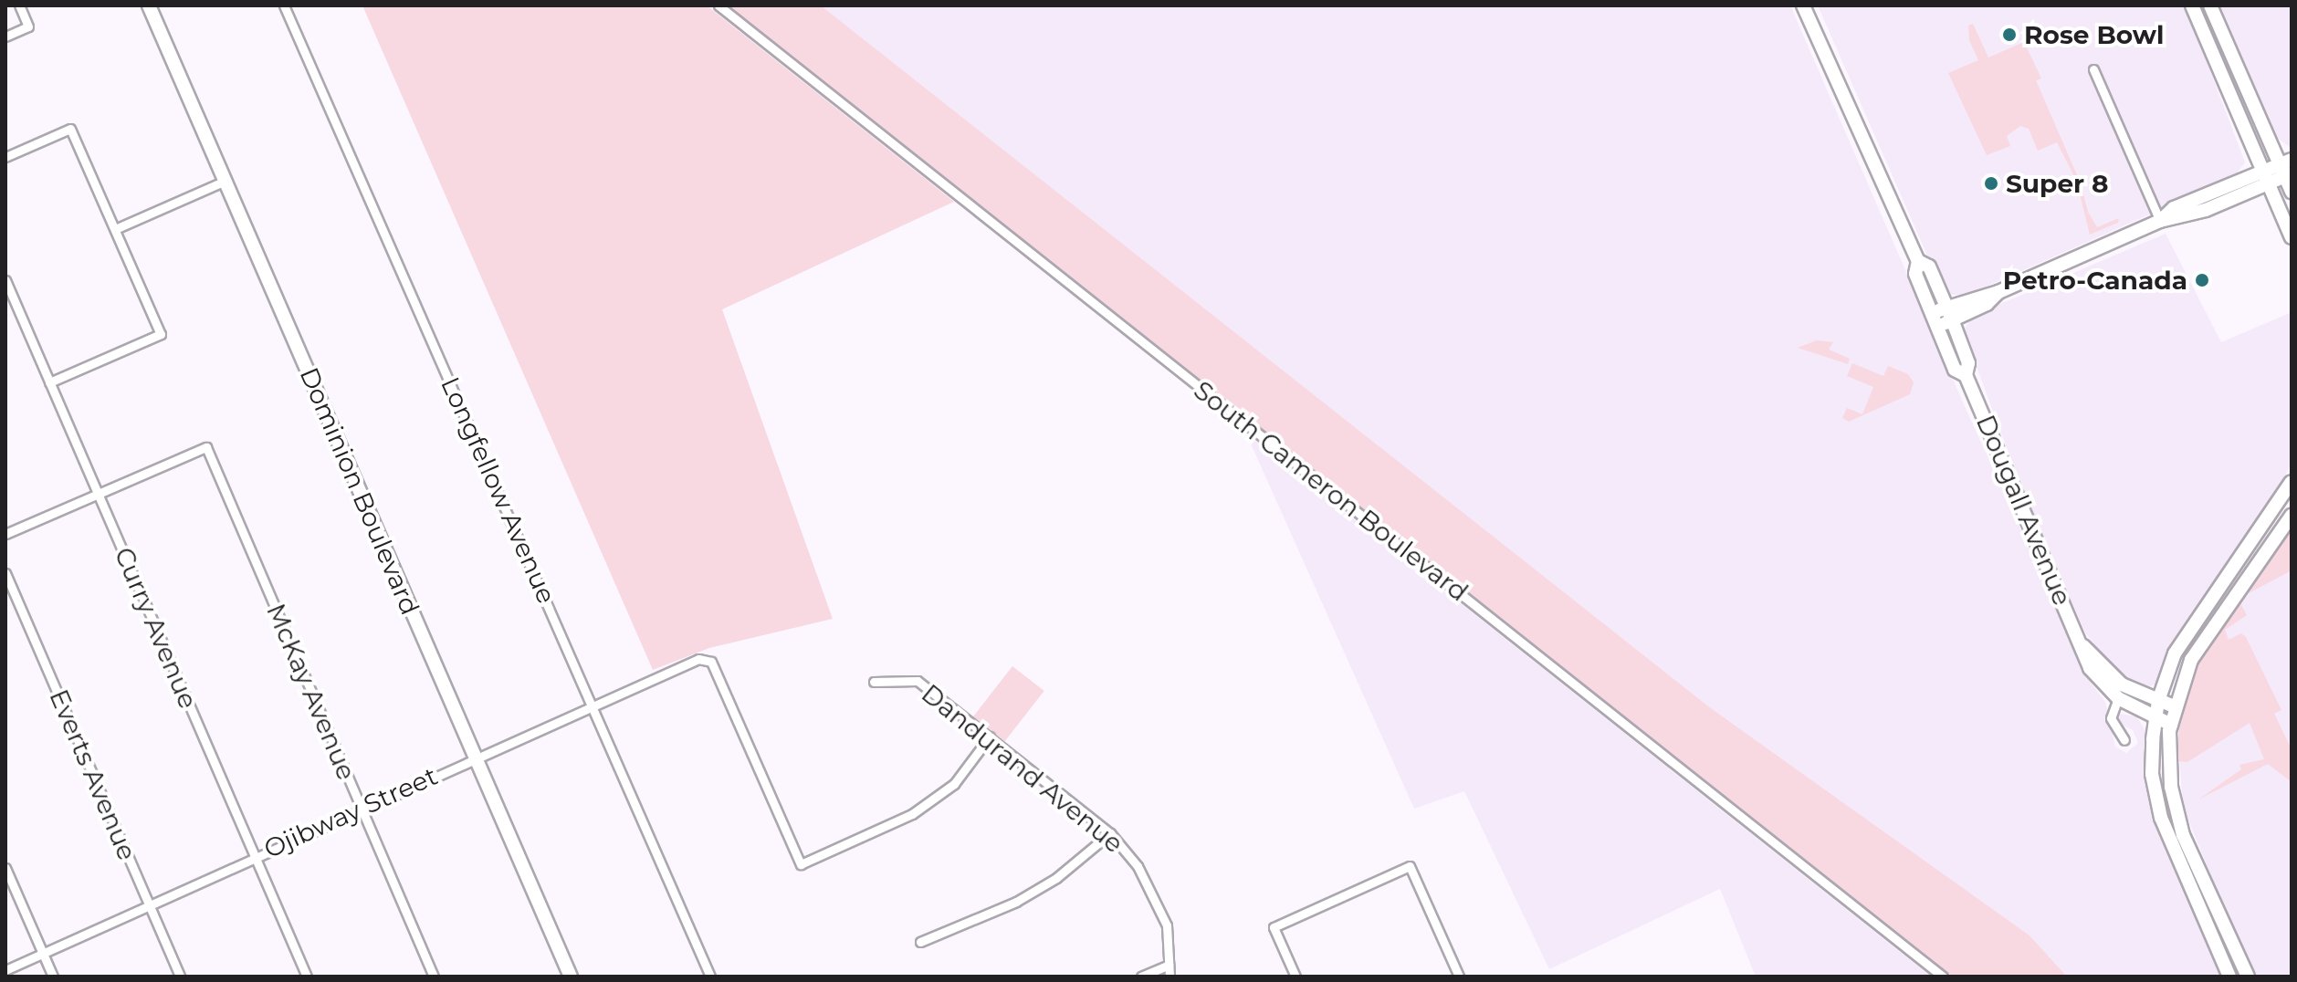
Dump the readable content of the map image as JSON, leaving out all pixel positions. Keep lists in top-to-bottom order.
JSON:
{
  "streets": {
    "street": [
      "Longfellow Avenue",
      "Dominion Boulevard",
      "South Cameron Boulevard",
      "Dougall Avenue",
      "Curry Avenue",
      "McKay Avenue",
      "Dandurand Avenue",
      "Everts Avenue",
      "Ojibway Street"
    ]
  },
  "crossings": [
    ["Longfellow Avenue", "Ojibway Street"],
    ["Dominion Boulevard", "Ojibway Street"],
    ["Curry Avenue", "McKay Avenue"],
    ["Curry Avenue", "Ojibway Street"],
    ["McKay Avenue", "Ojibway Street"],
    ["Dandurand Avenue", "Ojibway Street"],
    ["Everts Avenue", "Ojibway Street"]
  ],
  "places": ["Rose Bowl", "Super 8", "Petro-Canada"]
}
